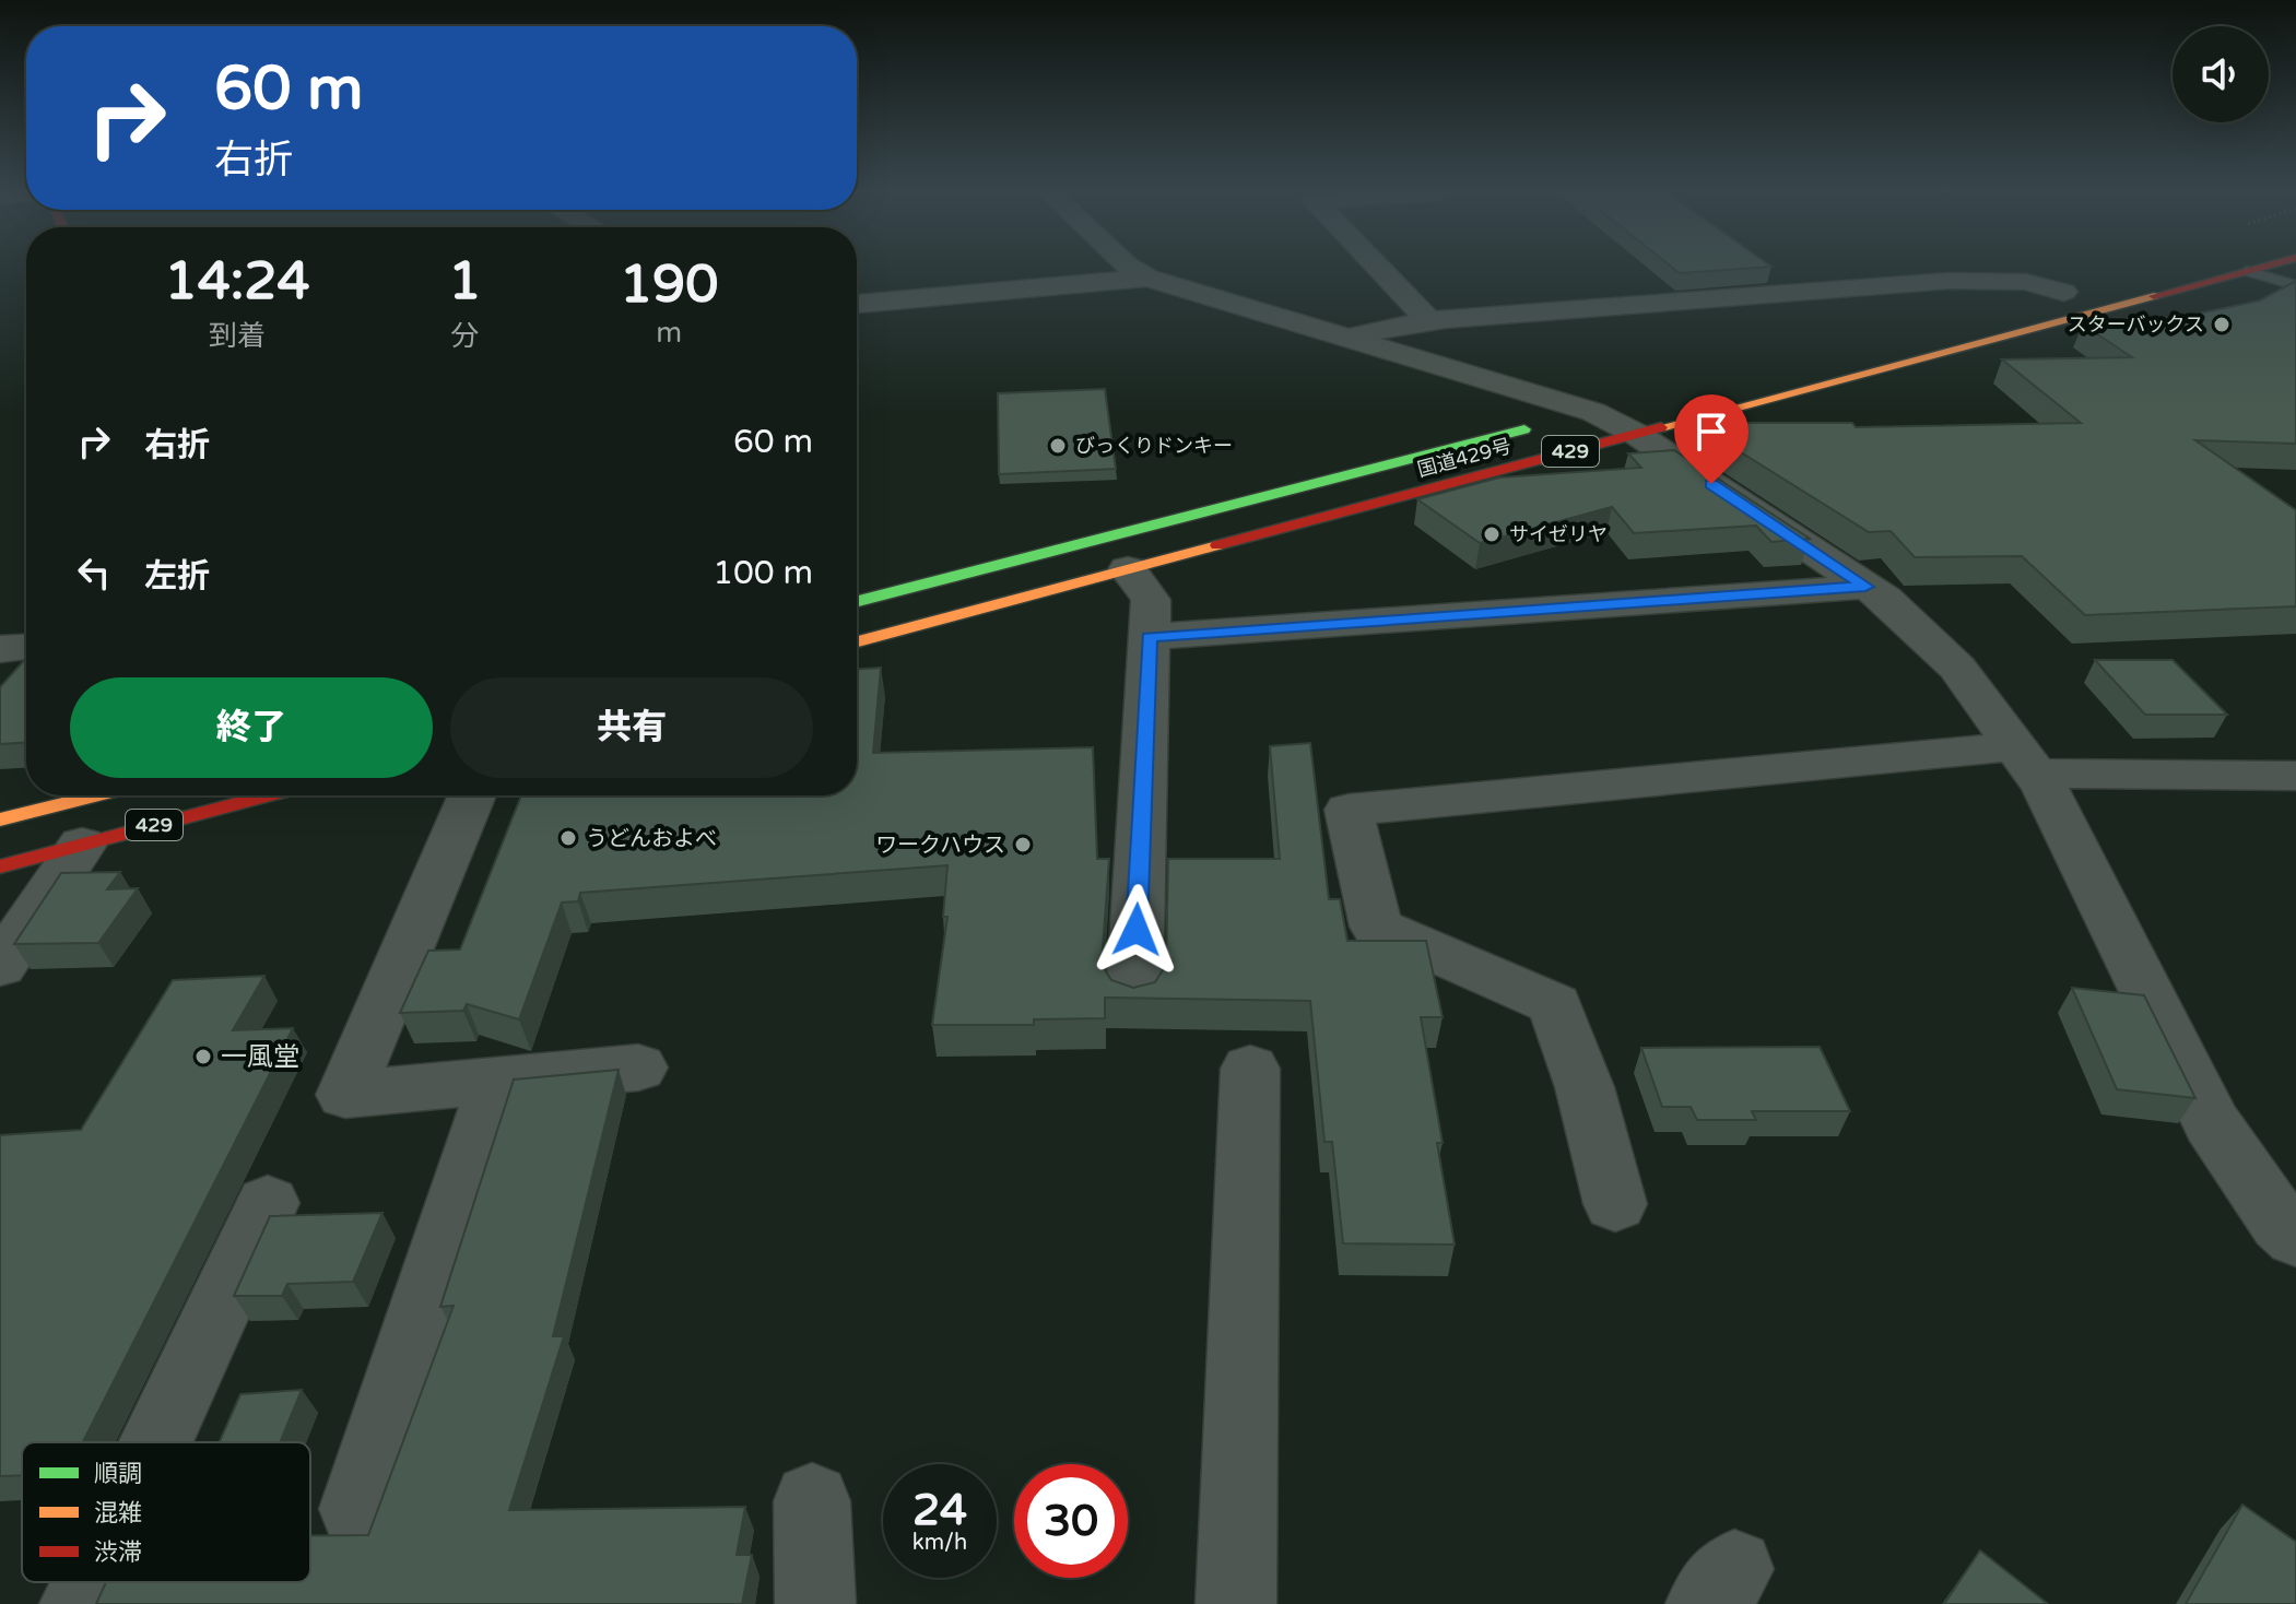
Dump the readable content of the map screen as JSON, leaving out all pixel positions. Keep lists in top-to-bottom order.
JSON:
{
  "streets": {
    "main road": ["429", "国道429号"]
  },
  "places": [
    "スターバックス",
    "びっくりドンキー",
    "サイゼリヤ",
    "うどんおよべ",
    "ワークハウス",
    "一風堂"
  ],
  "legend": ["順調", "混雑", "渋滞"],
  "page": {
    "turn": ["60 m", "右折"],
    "eta": [
      "14:24",
      "到着",
      "1",
      "分",
      "190",
      "m"
    ],
    "list": [
      {
        "name": "右折",
        "value": "60 m"
      },
      {
        "name": "左折",
        "value": "100 m"
      }
    ],
    "buttons": ["終了", "共有"],
    "speed": "24 km/h",
    "limit": "30"
  }
}
